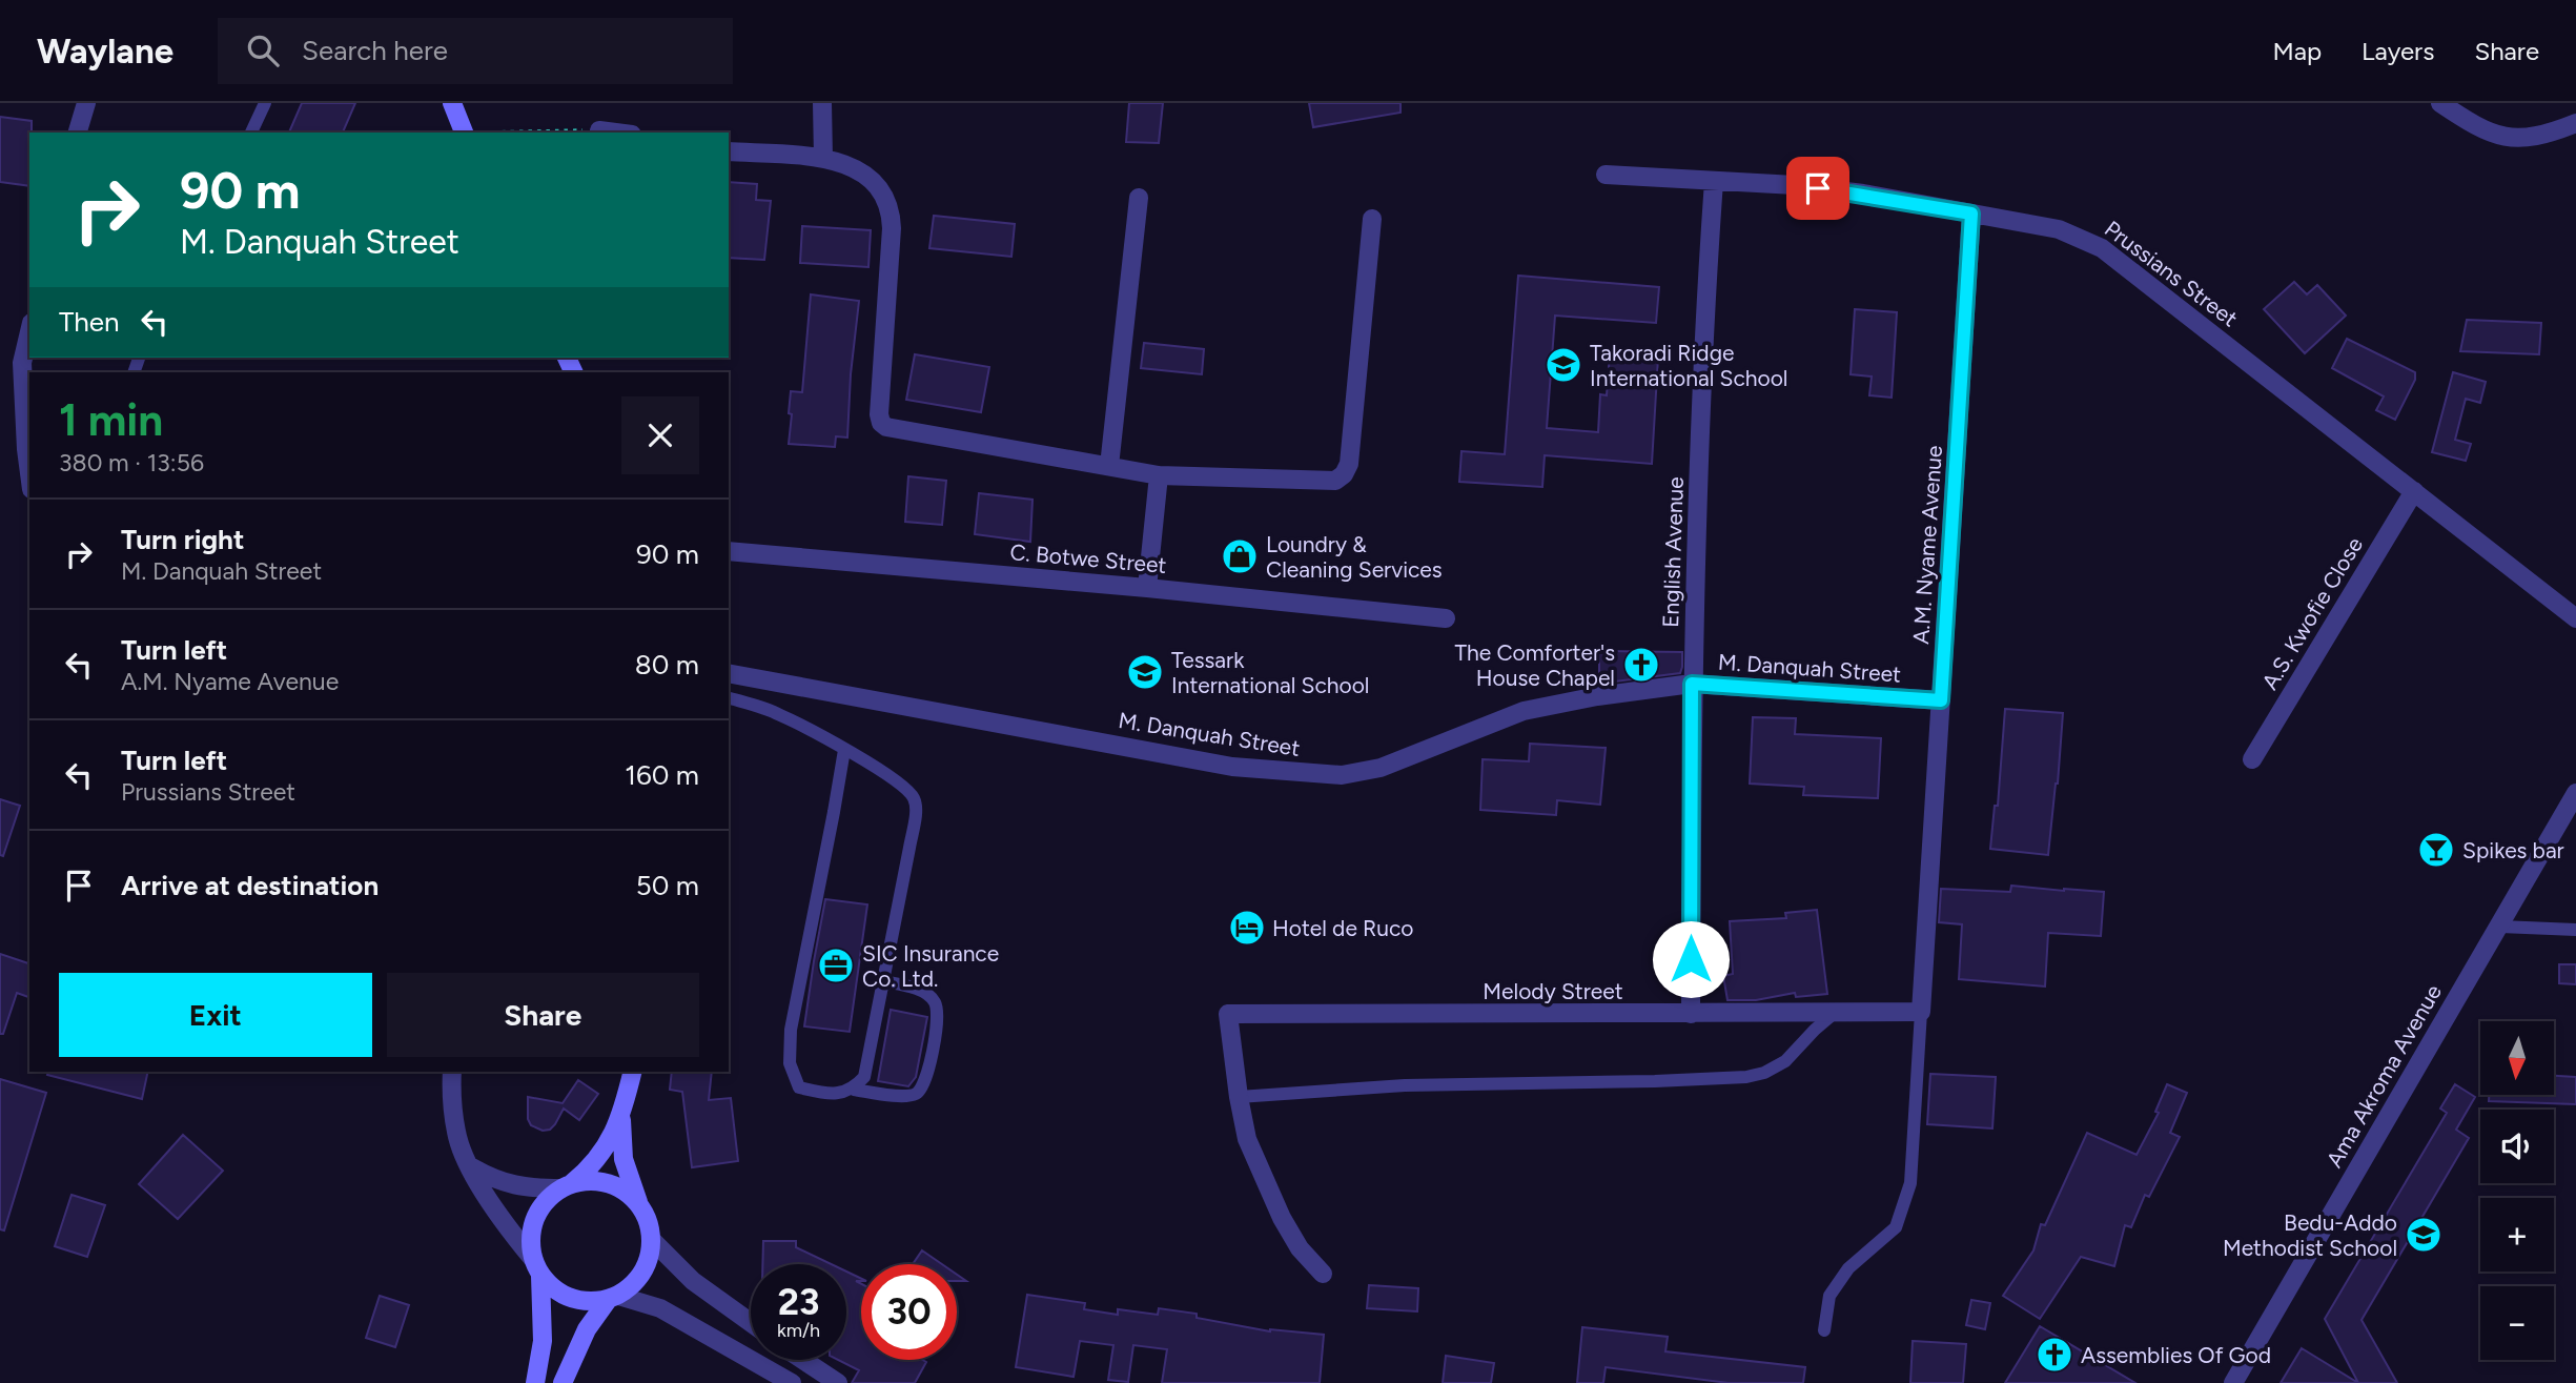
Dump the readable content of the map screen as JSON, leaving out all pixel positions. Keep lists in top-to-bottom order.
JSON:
{
  "streets": {
    "street": [
      "Prussians Street",
      "A.M. Nyame Avenue",
      "English Avenue",
      "C. Botwe Street",
      "A.S. Kwofie Close",
      "M. Danquah Street",
      "Melody Street",
      "Ama Akroma Avenue"
    ]
  },
  "crossings": [
    ["Prussians Street", "A.M. Nyame Avenue"],
    ["Prussians Street", "English Avenue"],
    ["Prussians Street", "A.S. Kwofie Close"],
    ["A.M. Nyame Avenue", "M. Danquah Street"],
    ["A.M. Nyame Avenue", "Melody Street"],
    ["English Avenue", "M. Danquah Street"],
    ["English Avenue", "Melody Street"]
  ],
  "places": {
    "school or university": ["Takoradi Ridge International School", "Tessark International School", "Bedu-Addo Methodist School"],
    "shop": ["Loundry & Cleaning Services"],
    "church": ["The Comforter's House Chapel", "Assemblies Of God"],
    "bar": ["Spikes bar"],
    "hotel": ["Hotel de Ruco"],
    "office": ["SIC Insurance Co. Ltd."]
  },
  "north": "bottom",
  "page": {
    "header": "Waylane",
    "search": "Search here",
    "nav": ["Map", "Layers", "Share"],
    "turn": ["90 m", "M. Danquah Street"],
    "then": "Then",
    "heading": ["1 min", "380 m · 13:56"],
    "list": [
      {
        "name": "Turn right",
        "note": "M. Danquah Street",
        "value": "90 m"
      },
      {
        "name": "Turn left",
        "note": "A.M. Nyame Avenue",
        "value": "80 m"
      },
      {
        "name": "Turn left",
        "note": "Prussians Street",
        "value": "160 m"
      },
      {
        "name": "Arrive at destination",
        "value": "50 m"
      }
    ],
    "buttons": ["Exit", "Share"],
    "map_buttons": ["+", "−"],
    "speed": "23 km/h",
    "limit": "30"
  }
}
